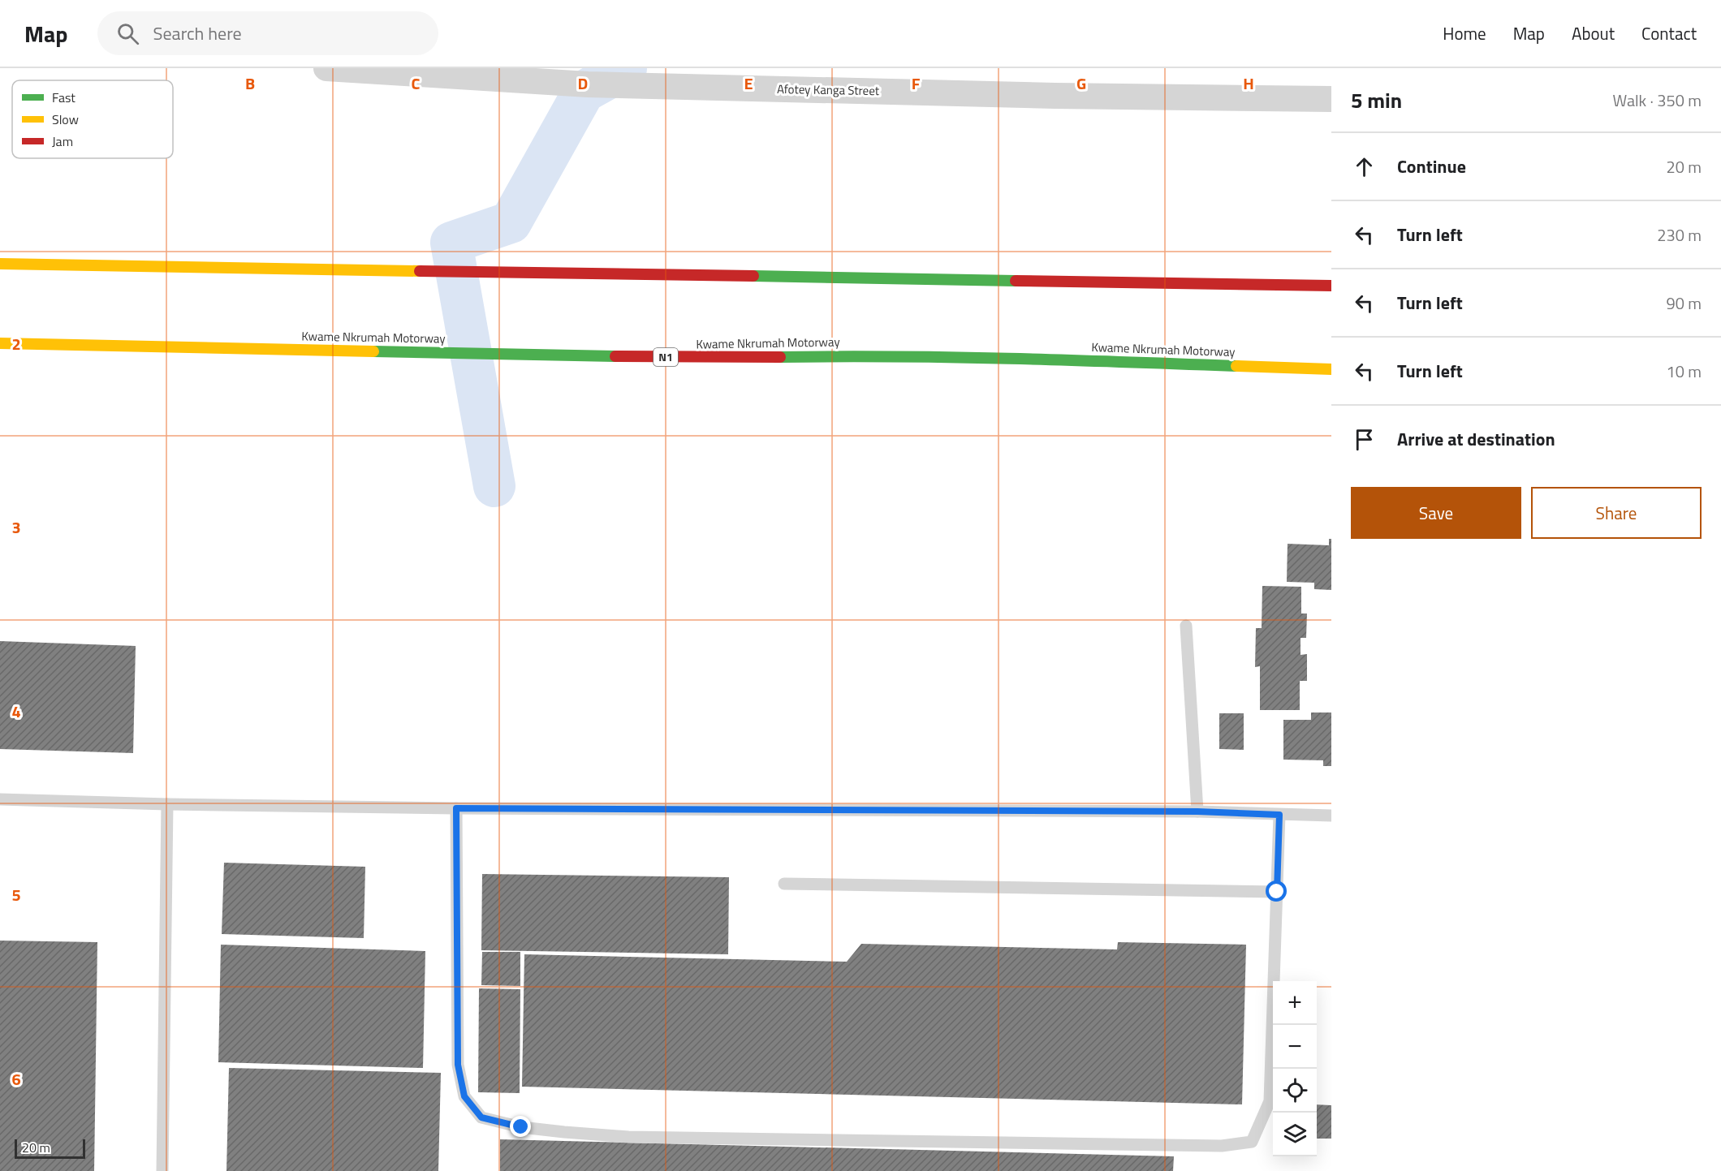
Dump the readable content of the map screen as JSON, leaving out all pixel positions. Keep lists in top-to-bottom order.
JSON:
{
  "streets": {
    "highway": ["Kwame Nkrumah Motorway", "N1"],
    "street": ["Afotey Kanga Street"]
  },
  "legend": ["Fast", "Slow", "Jam"],
  "scale_bar": "20 m",
  "page": {
    "header": "Map",
    "search": "Search here",
    "nav": [
      "Home",
      "Map",
      "About",
      "Contact"
    ],
    "heading": ["5 min", "Walk · 350 m"],
    "list": [
      ["Continue", "20 m"],
      ["Turn left", "230 m"],
      ["Turn left", "90 m"],
      ["Turn left", "10 m"],
      "Arrive at destination"
    ],
    "buttons": ["Save", "Share"],
    "map_buttons": ["+", "−"],
    "scale": "20 m"
  },
  "grid": {
    "columns": [
      "B",
      "C",
      "D",
      "E",
      "F",
      "G",
      "H"
    ],
    "rows": [
      "2",
      "3",
      "4",
      "5",
      "6"
    ]
  }
}
